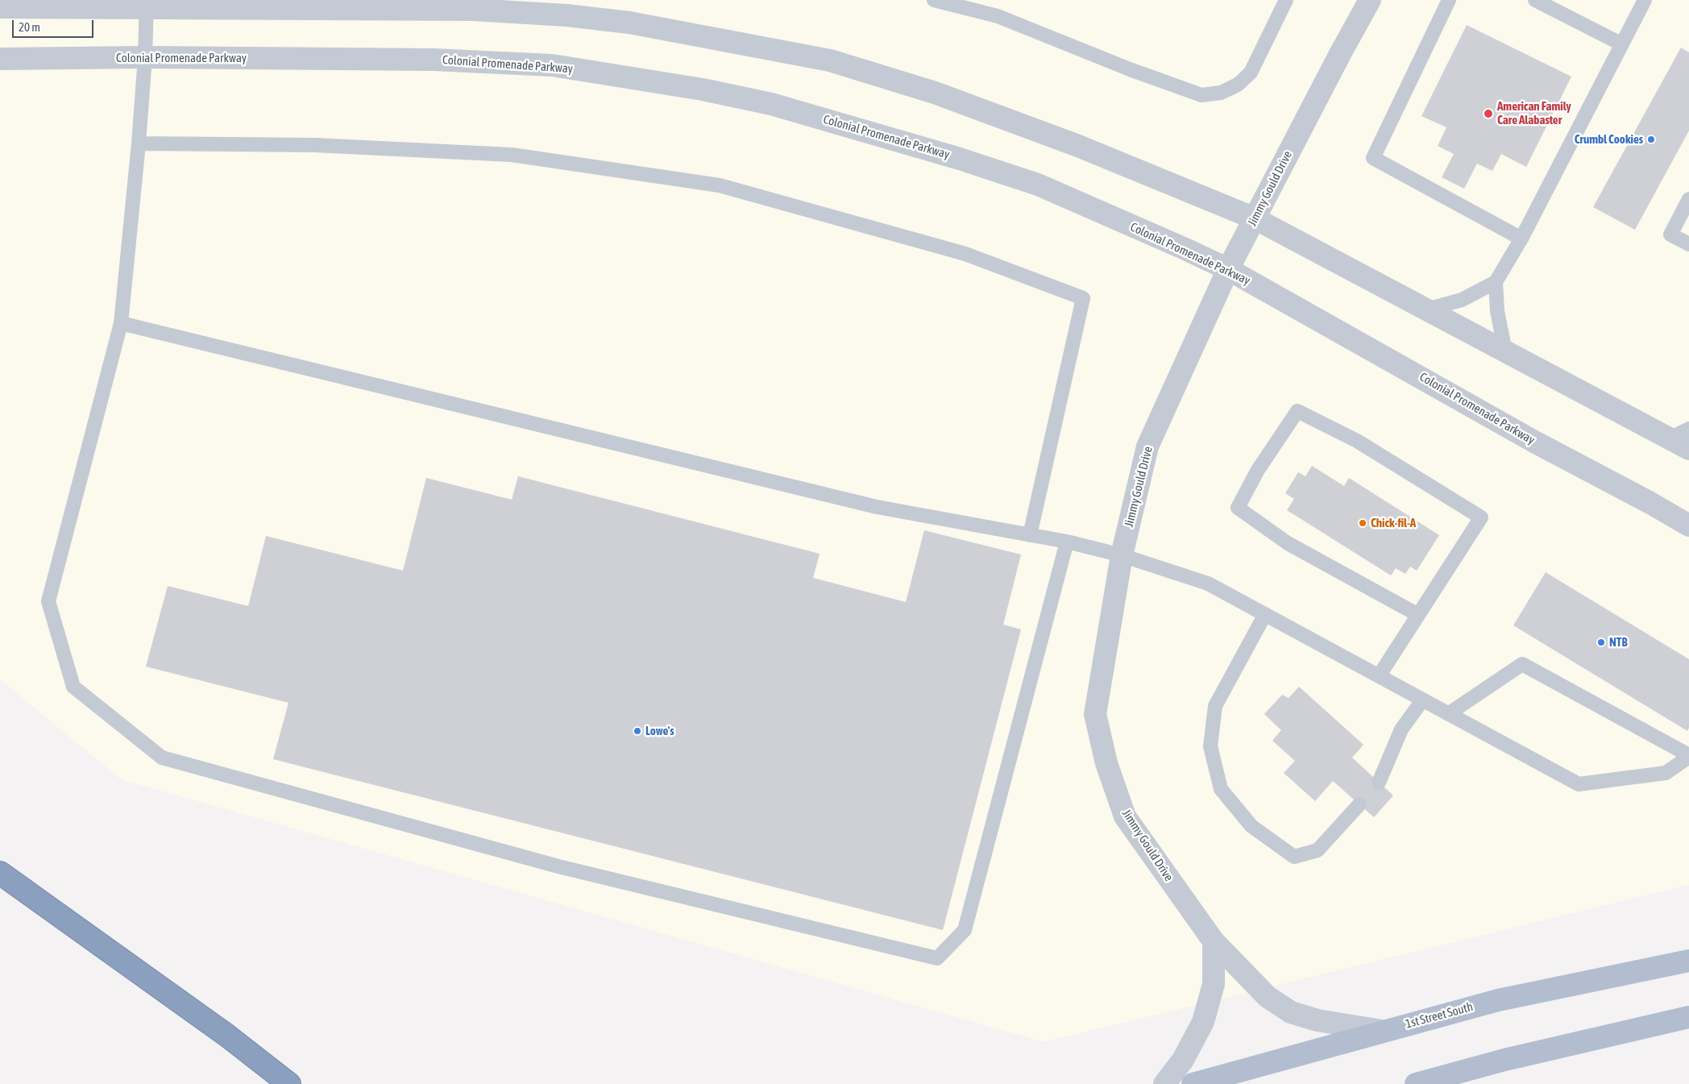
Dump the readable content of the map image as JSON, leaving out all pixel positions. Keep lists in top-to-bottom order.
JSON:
{
  "streets": {
    "main road": ["1st Street South"],
    "street": ["Colonial Promenade Parkway", "Jimmy Gould Drive"]
  },
  "crossings": [
    ["Colonial Promenade Parkway", "Jimmy Gould Drive"],
    ["Jimmy Gould Drive", "1st Street South"]
  ],
  "places": [
    "American Family Care Alabaster",
    "Crumbl Cookies",
    "Chick-fil-A",
    "NTB",
    "Lowe's"
  ],
  "scale_bar": "20 m"
}
